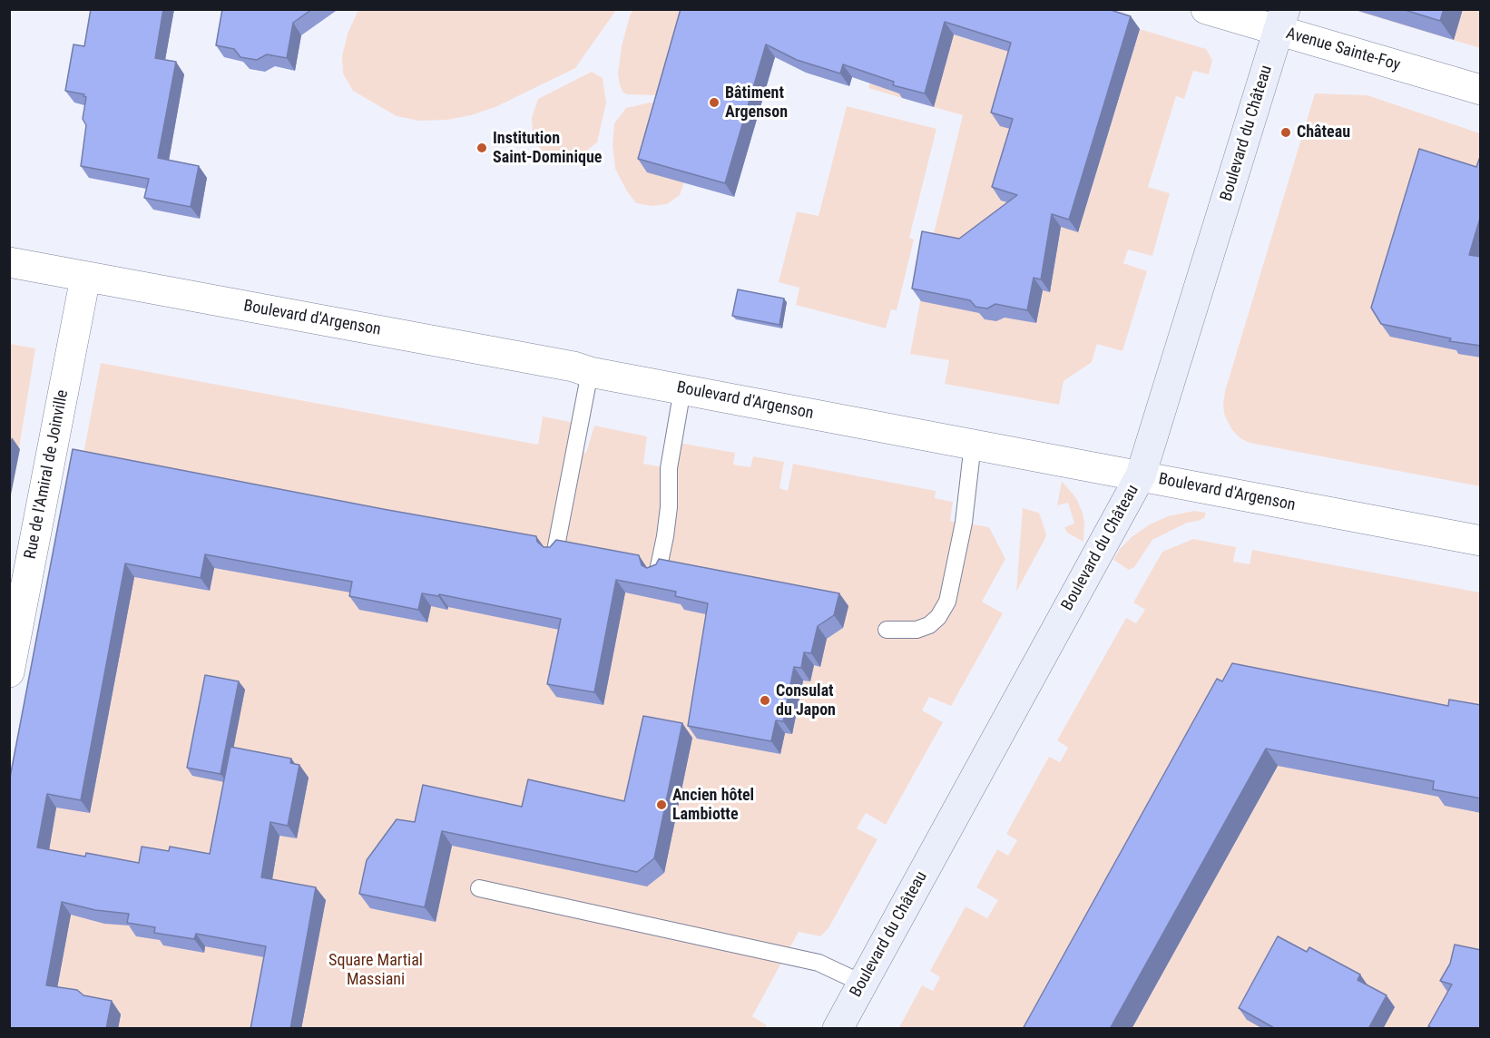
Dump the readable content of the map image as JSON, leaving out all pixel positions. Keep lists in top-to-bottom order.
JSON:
{
  "streets": {
    "street": [
      "Avenue Sainte-Foy",
      "Boulevard du Château",
      "Boulevard d'Argenson",
      "Rue de l'Amiral de Joinville"
    ]
  },
  "crossings": [
    ["Avenue Sainte-Foy", "Boulevard du Château"],
    ["Boulevard du Château", "Boulevard d'Argenson"],
    ["Boulevard d'Argenson", "Rue de l'Amiral de Joinville"]
  ],
  "parks": ["Square Martial Massiani"],
  "places": [
    "Bâtiment Argenson",
    "Château",
    "Institution Saint-Dominique",
    "Consulat du Japon",
    "Ancien hôtel Lambiotte"
  ]
}
